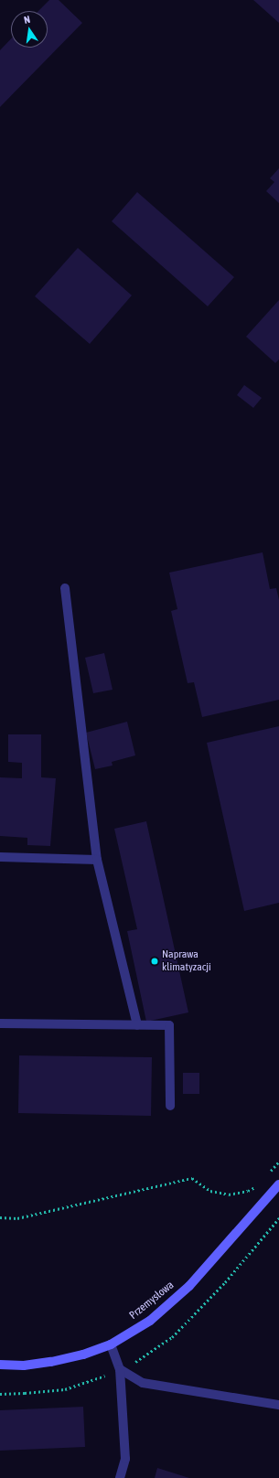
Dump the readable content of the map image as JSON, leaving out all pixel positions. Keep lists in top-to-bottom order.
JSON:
{
  "streets": {
    "street": ["Przemysłowa"]
  },
  "places": ["Naprawa klimatyzacji"],
  "north": "top"
}
